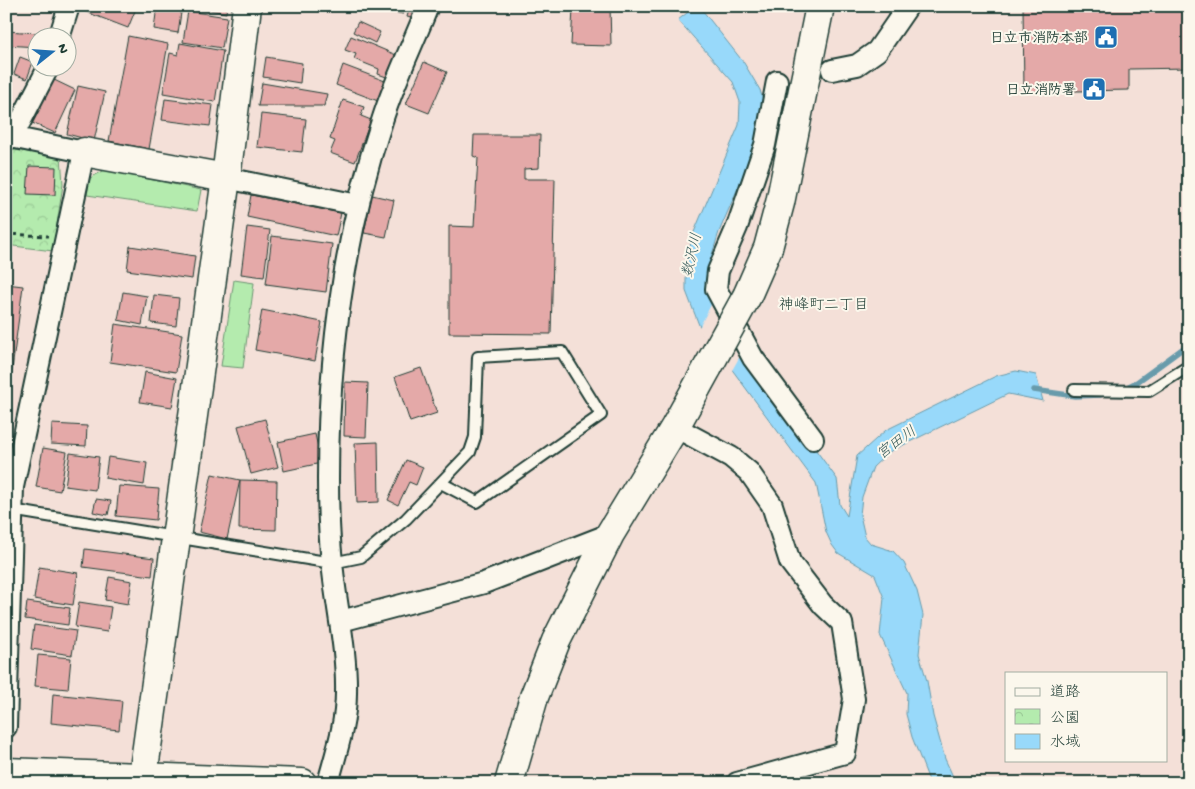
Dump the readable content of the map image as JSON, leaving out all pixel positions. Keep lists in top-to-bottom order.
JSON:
{
  "districts": ["神峰町二丁目"],
  "water": ["数沢川", "宮田川"],
  "places": {
    "public building": ["日立市消防本部", "日立消防署"]
  },
  "legend": ["道路", "公園", "水域"],
  "north": "right"
}
